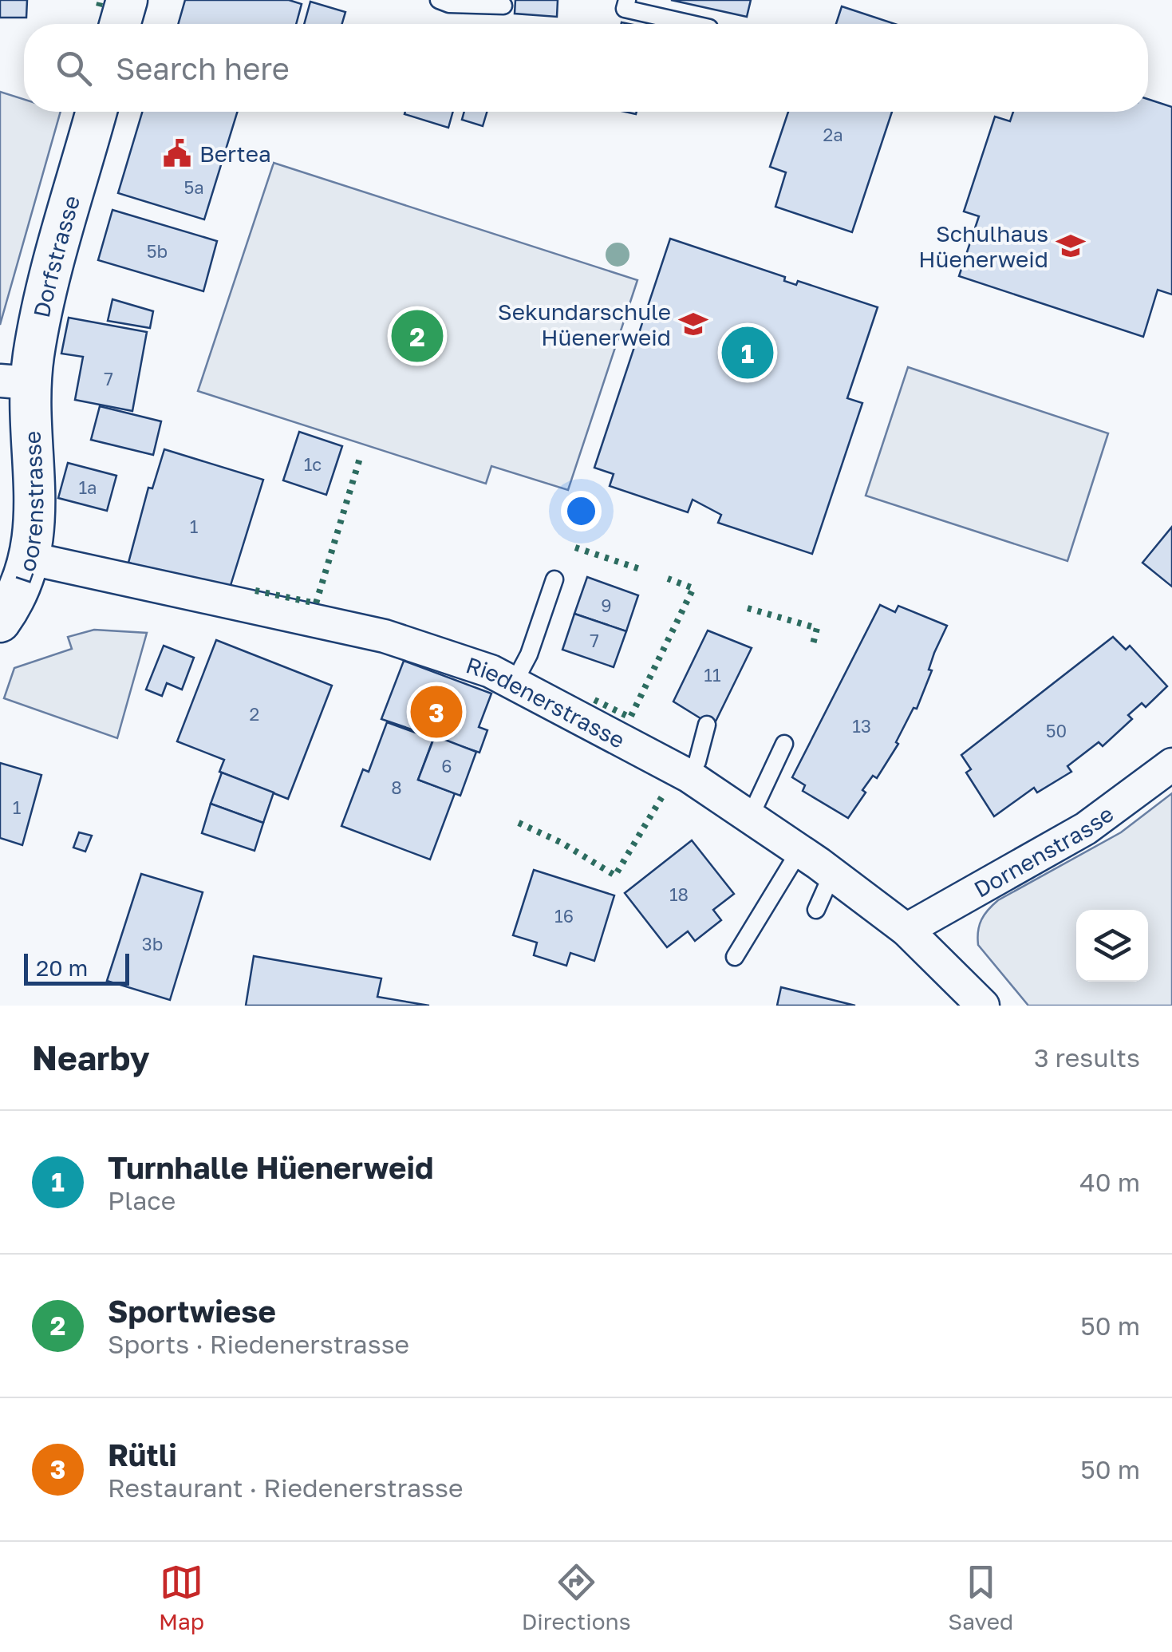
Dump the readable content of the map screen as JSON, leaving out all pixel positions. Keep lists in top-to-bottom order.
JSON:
{
  "streets": {
    "street": [
      "Dorfstrasse",
      "Loorenstrasse",
      "Riedenerstrasse",
      "Dornenstrasse"
    ]
  },
  "crossings": [
    ["Dorfstrasse", "Loorenstrasse"],
    ["Loorenstrasse", "Riedenerstrasse"],
    ["Riedenerstrasse", "Dornenstrasse"]
  ],
  "places": {
    "public building": ["Bertea"],
    "school or university": ["Schulhaus Hüenerweid", "Sekundarschule Hüenerweid"]
  },
  "house_numbers": [
    "2a",
    "5a",
    "5b",
    "7",
    "1c",
    "1a",
    "1",
    "9",
    "7",
    "11",
    "2",
    "13",
    "50",
    "6",
    "8",
    "1",
    "18",
    "16",
    "3b"
  ],
  "scale_bar": "20 m",
  "page": {
    "search": "Search here",
    "pins": ["2", "1", "3"],
    "scale": "20 m",
    "heading": ["Nearby", "3 results"],
    "list": [
      {
        "mark": "1",
        "name": "Turnhalle Hüenerweid",
        "note": "Place",
        "value": "40 m"
      },
      {
        "mark": "2",
        "name": "Sportwiese",
        "note": "Sports · Riedenerstrasse",
        "value": "50 m"
      },
      {
        "mark": "3",
        "name": "Rütli",
        "note": "Restaurant · Riedenerstrasse",
        "value": "50 m"
      }
    ],
    "nav": ["Map", "Directions", "Saved"]
  }
}
